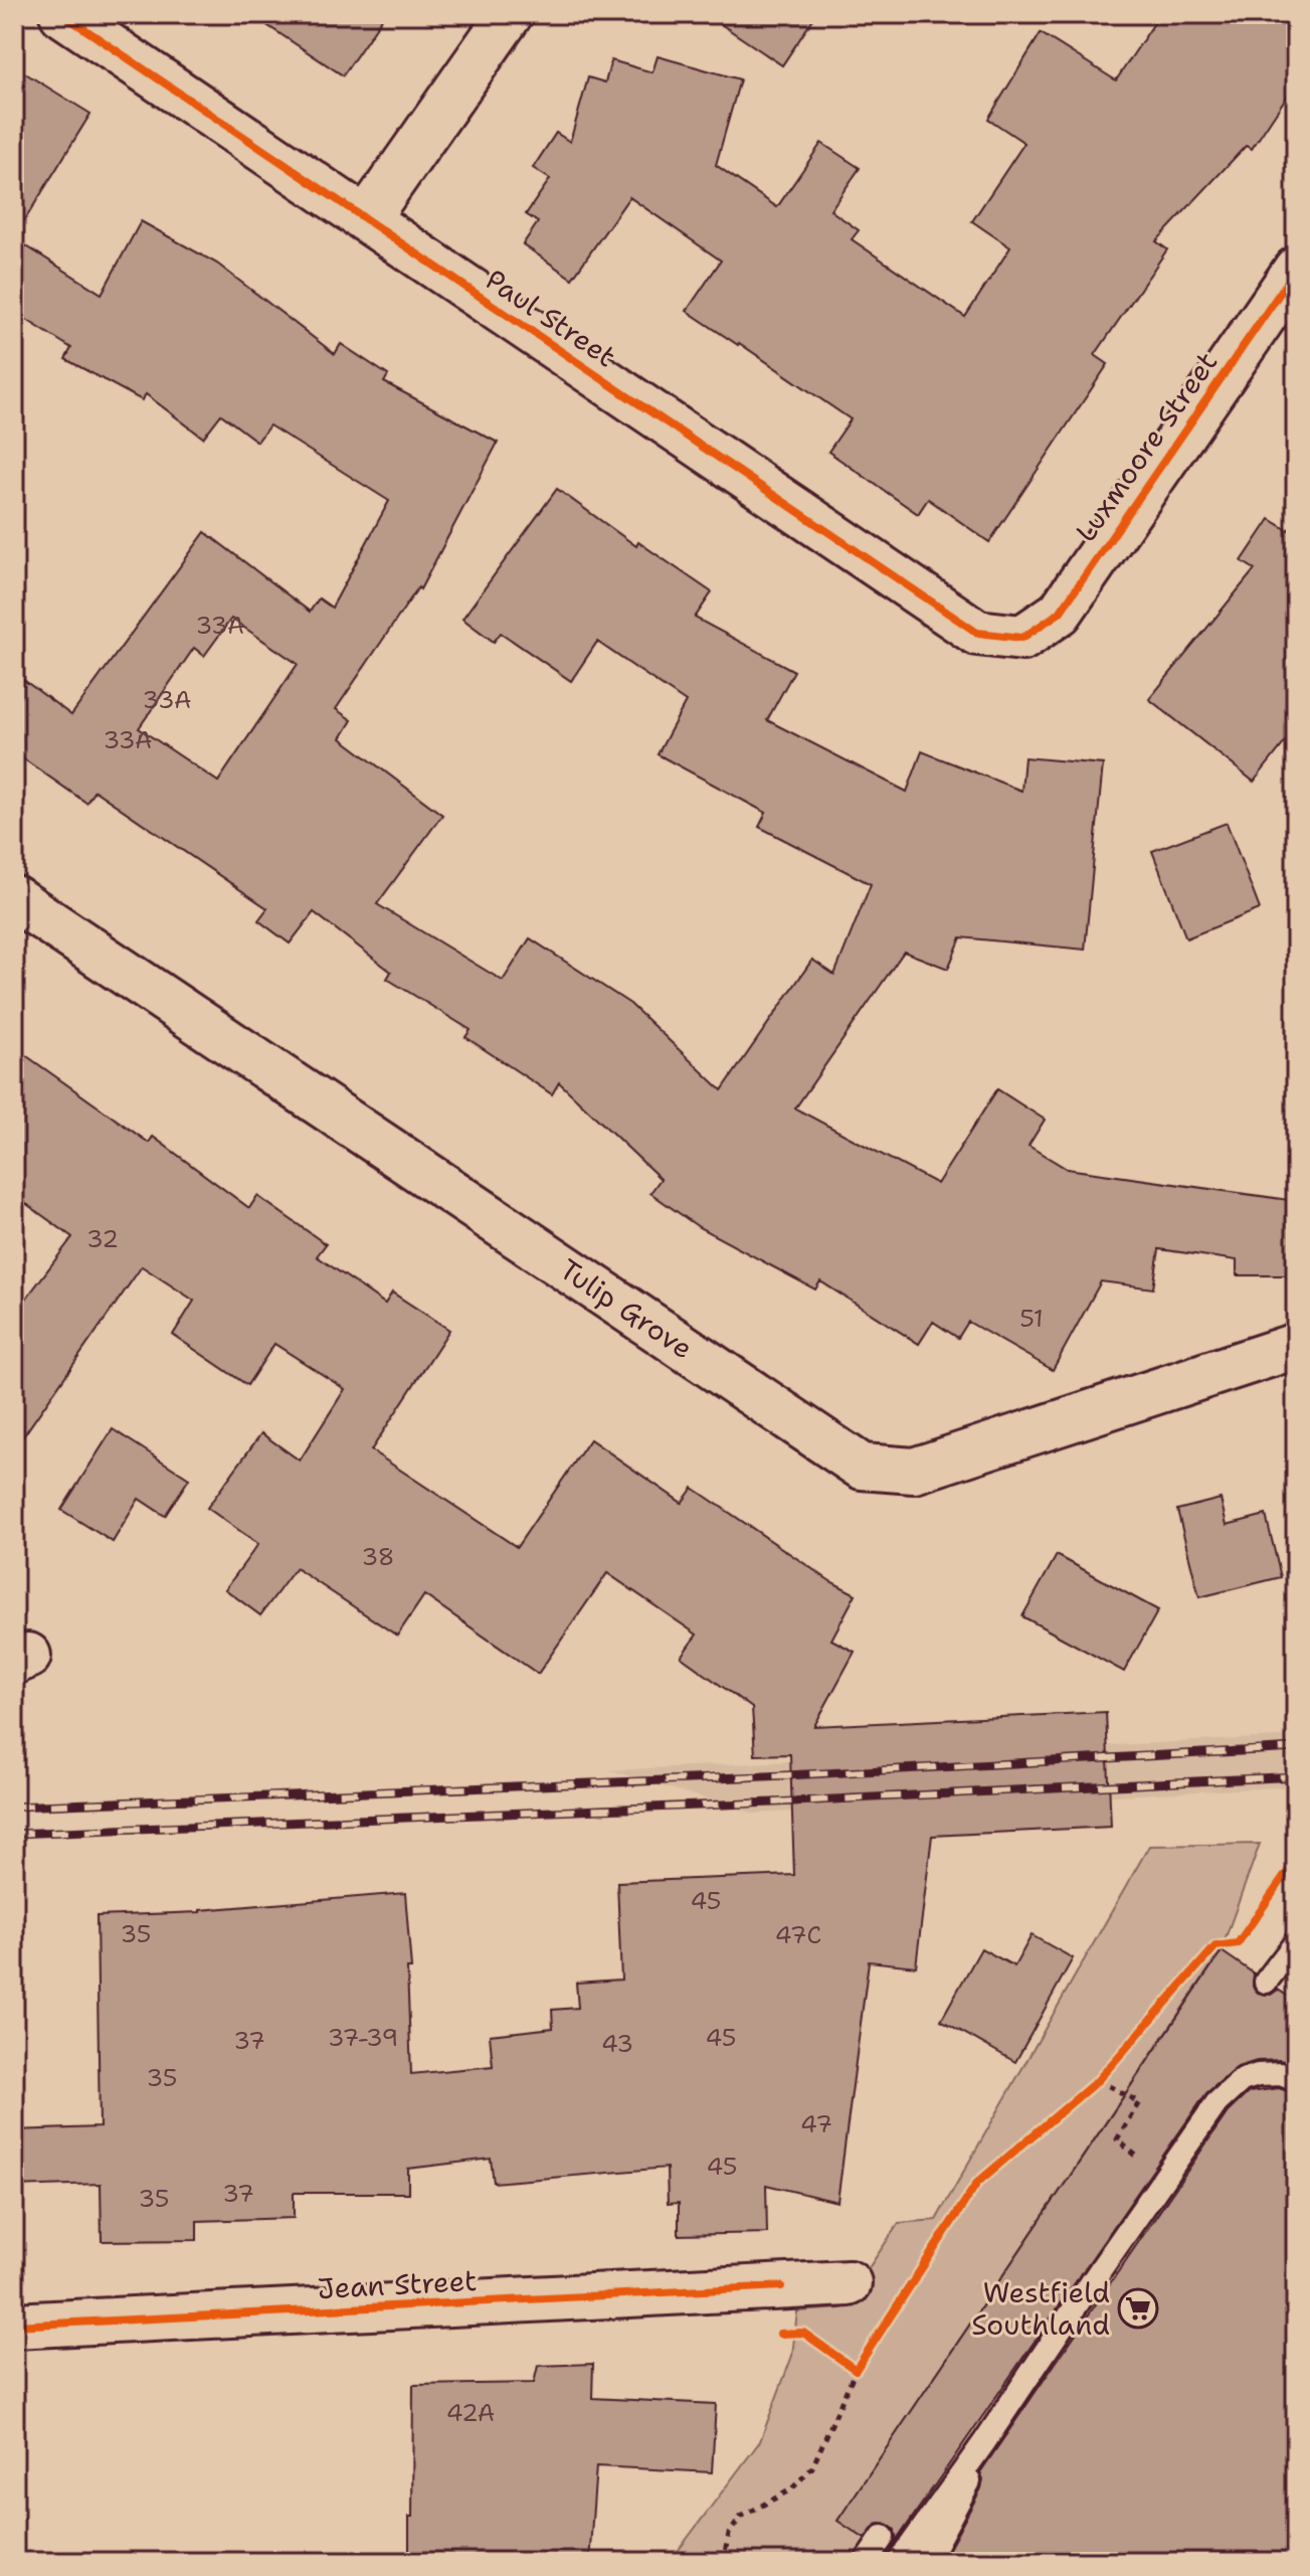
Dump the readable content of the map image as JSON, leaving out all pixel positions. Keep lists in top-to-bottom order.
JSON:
{
  "streets": {
    "street": [
      "Paul Street",
      "Luxmoore Street",
      "Tulip Grove",
      "Jean Street"
    ]
  },
  "crossings": [
    ["Paul Street", "Luxmoore Street"]
  ],
  "places": {
    "supermarket": ["Westfield Southland"]
  },
  "house_numbers": [
    "33A",
    "33A",
    "33A",
    "32",
    "51",
    "38",
    "45",
    "35",
    "47C",
    "37-39",
    "45",
    "37",
    "43",
    "35",
    "47",
    "45",
    "37",
    "35",
    "42A"
  ]
}
